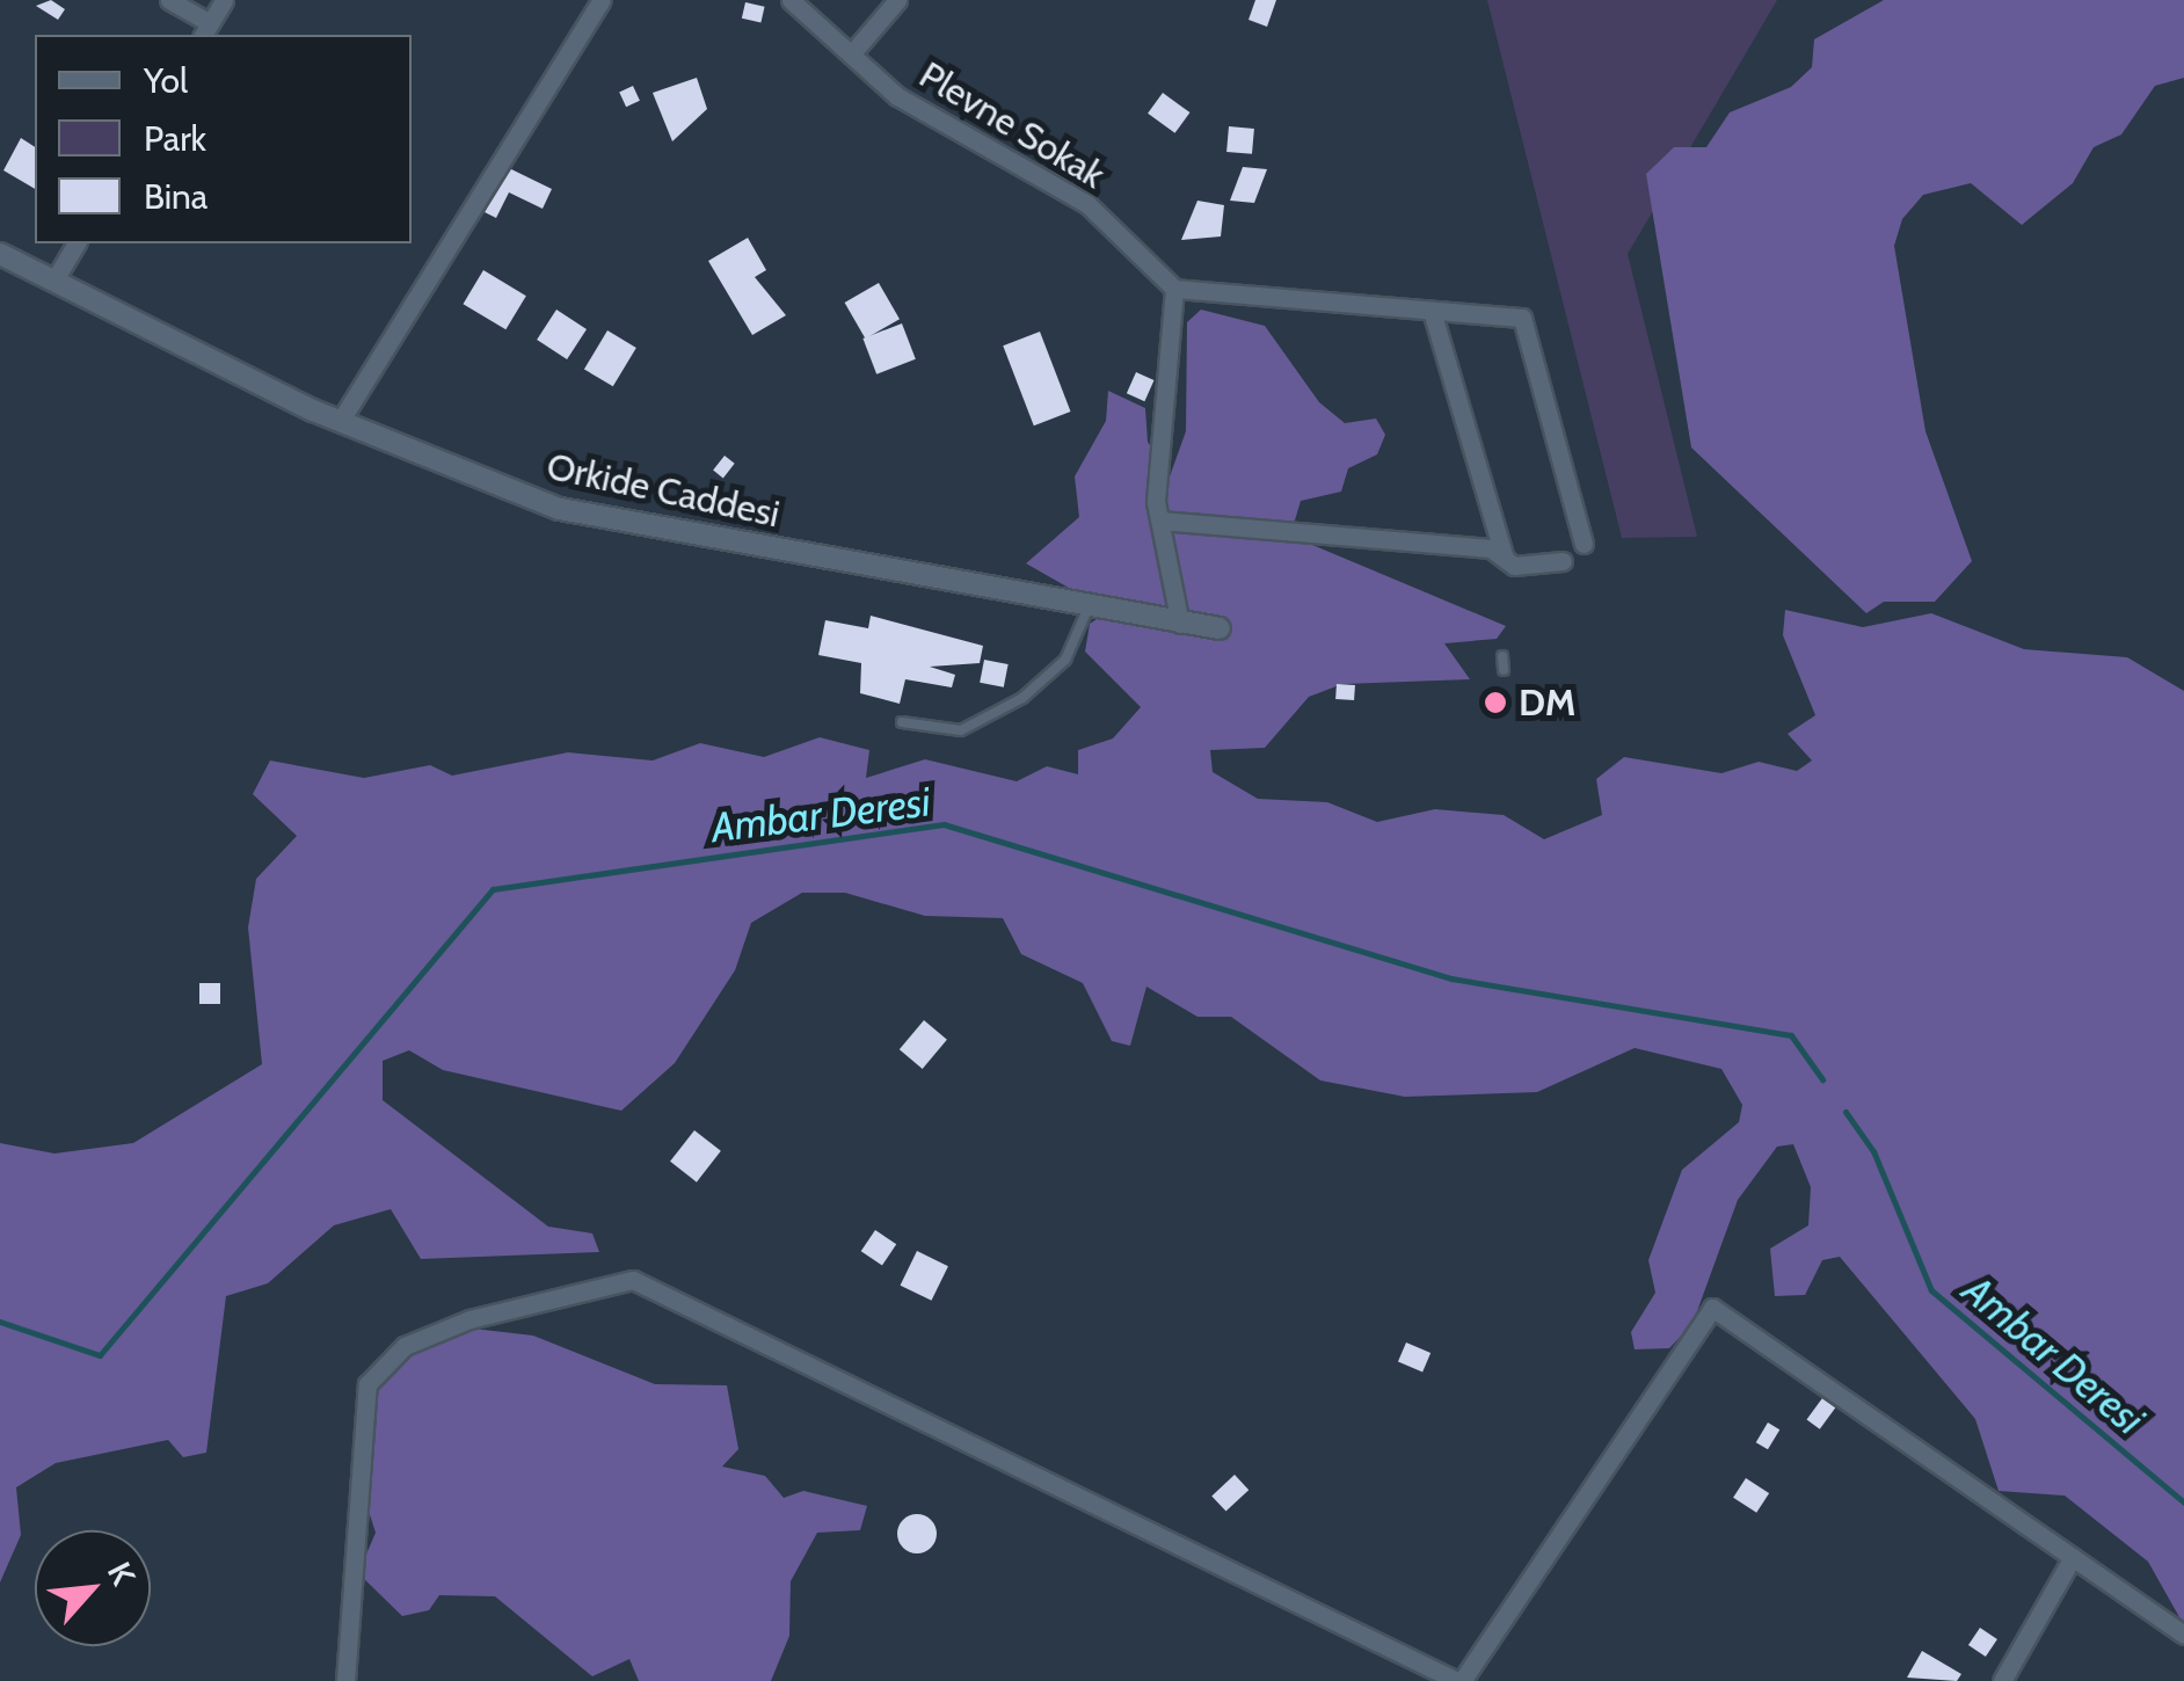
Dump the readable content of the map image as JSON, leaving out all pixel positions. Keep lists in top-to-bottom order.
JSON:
{
  "streets": {
    "street": ["Plevne Sokak", "Orkide Caddesi"]
  },
  "water": ["Ambar Deresi"],
  "places": ["DM"],
  "legend": ["Yol", "Park", "Bina"],
  "north": "top right"
}
